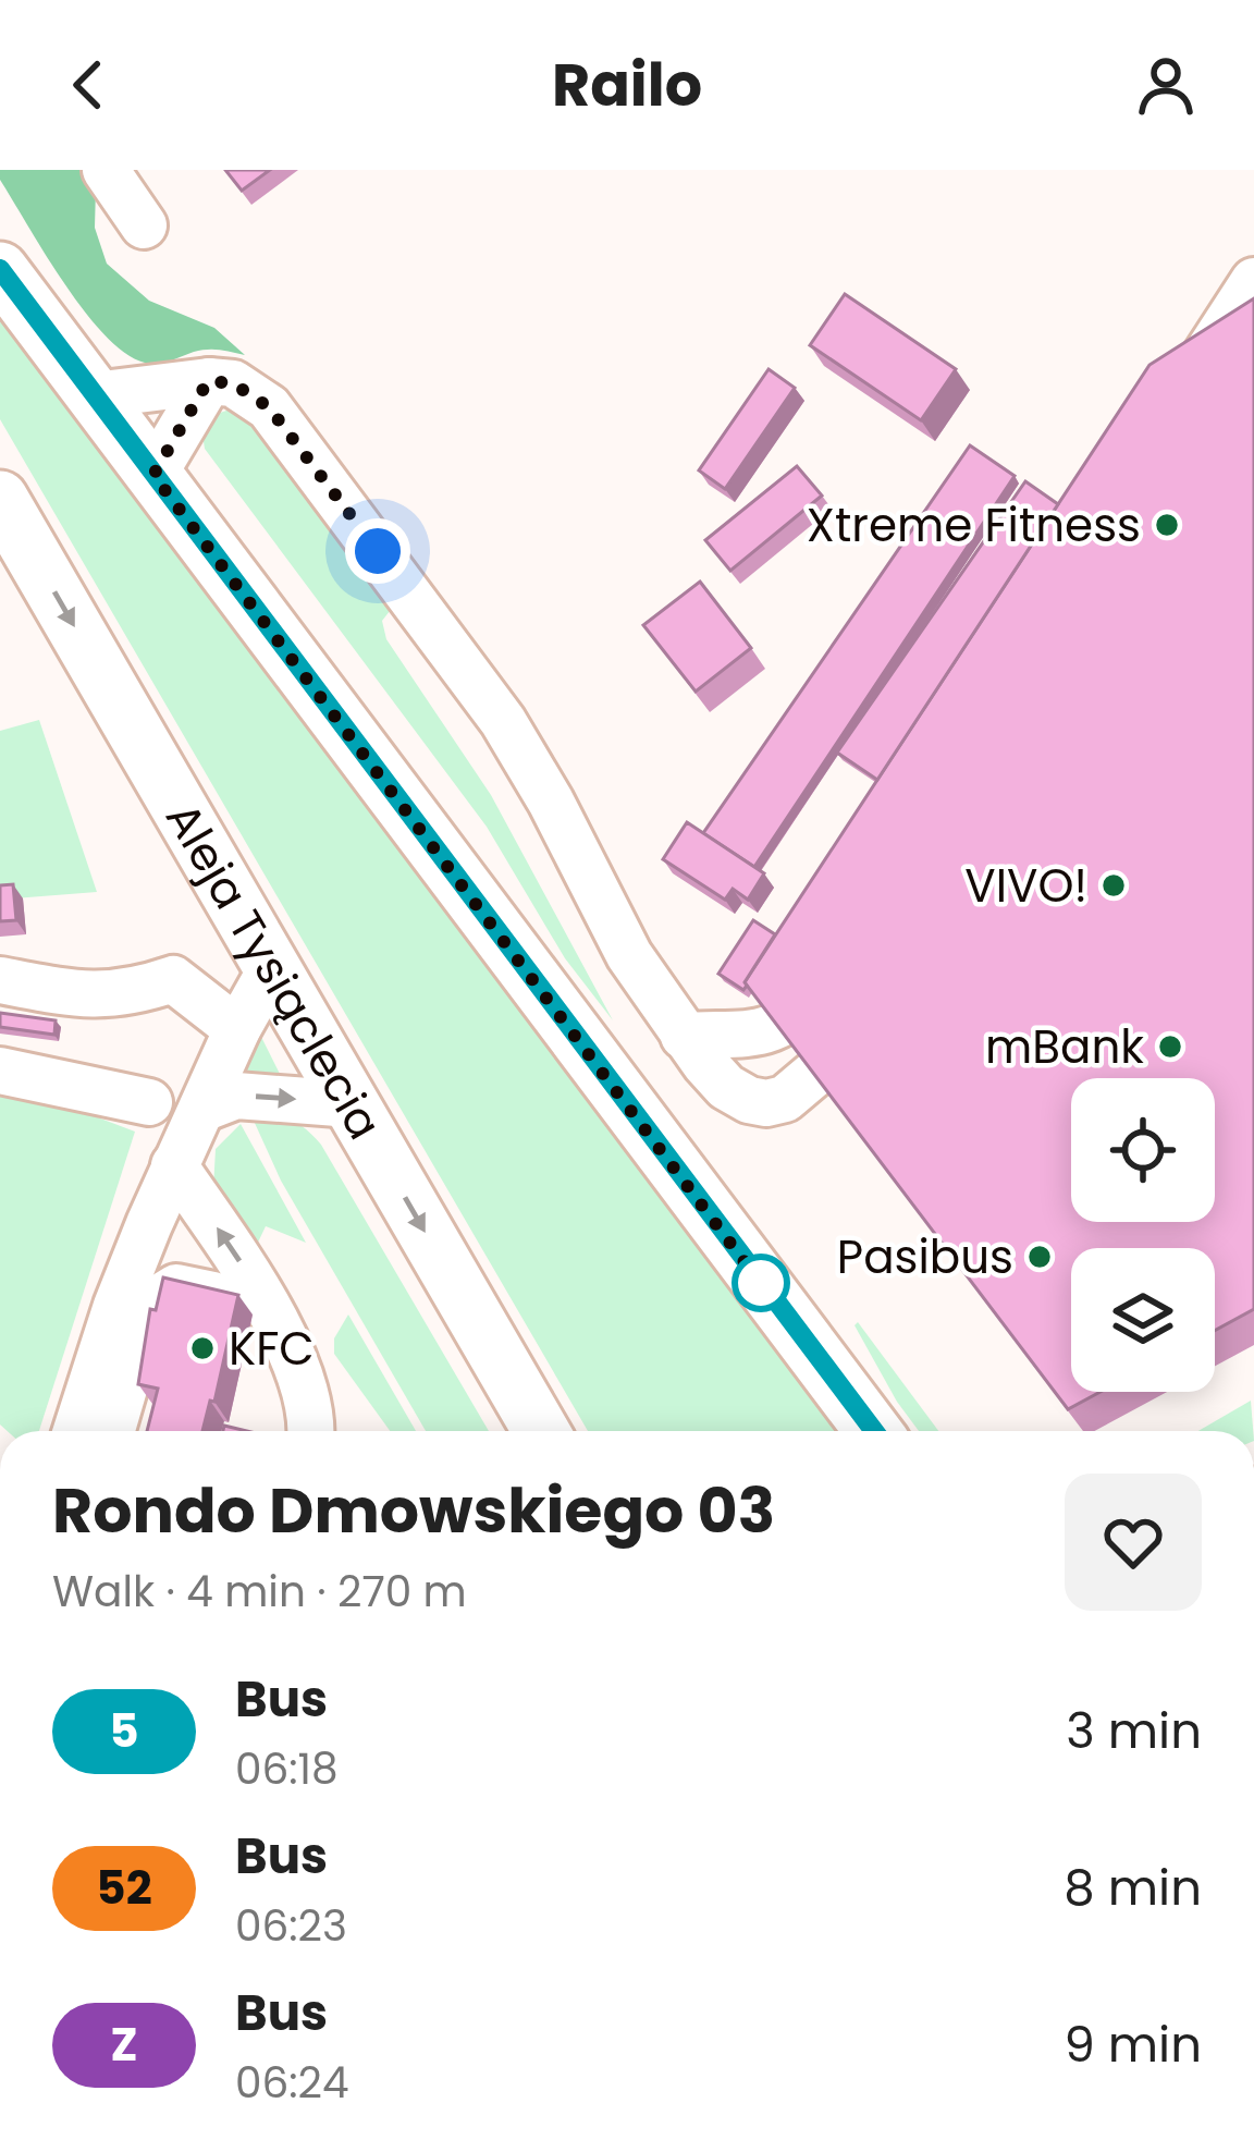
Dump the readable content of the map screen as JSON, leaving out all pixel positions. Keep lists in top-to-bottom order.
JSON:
{
  "streets": {
    "main road": ["Aleja Tysiąclecia"]
  },
  "places": [
    "Xtreme Fitness",
    "VIVO!",
    "mBank",
    "Pasibus",
    "KFC"
  ],
  "lines": ["bus line 5"],
  "page": {
    "header": "Railo",
    "heading": ["Rondo Dmowskiego 03", "Walk · 4 min · 270 m"],
    "list": [
      {
        "mark": "5",
        "name": "Bus",
        "note": "06:18",
        "value": "3 min"
      },
      {
        "mark": "52",
        "name": "Bus",
        "note": "06:23",
        "value": "8 min"
      },
      {
        "mark": "Z",
        "name": "Bus",
        "note": "06:24",
        "value": "9 min"
      }
    ]
  }
}
